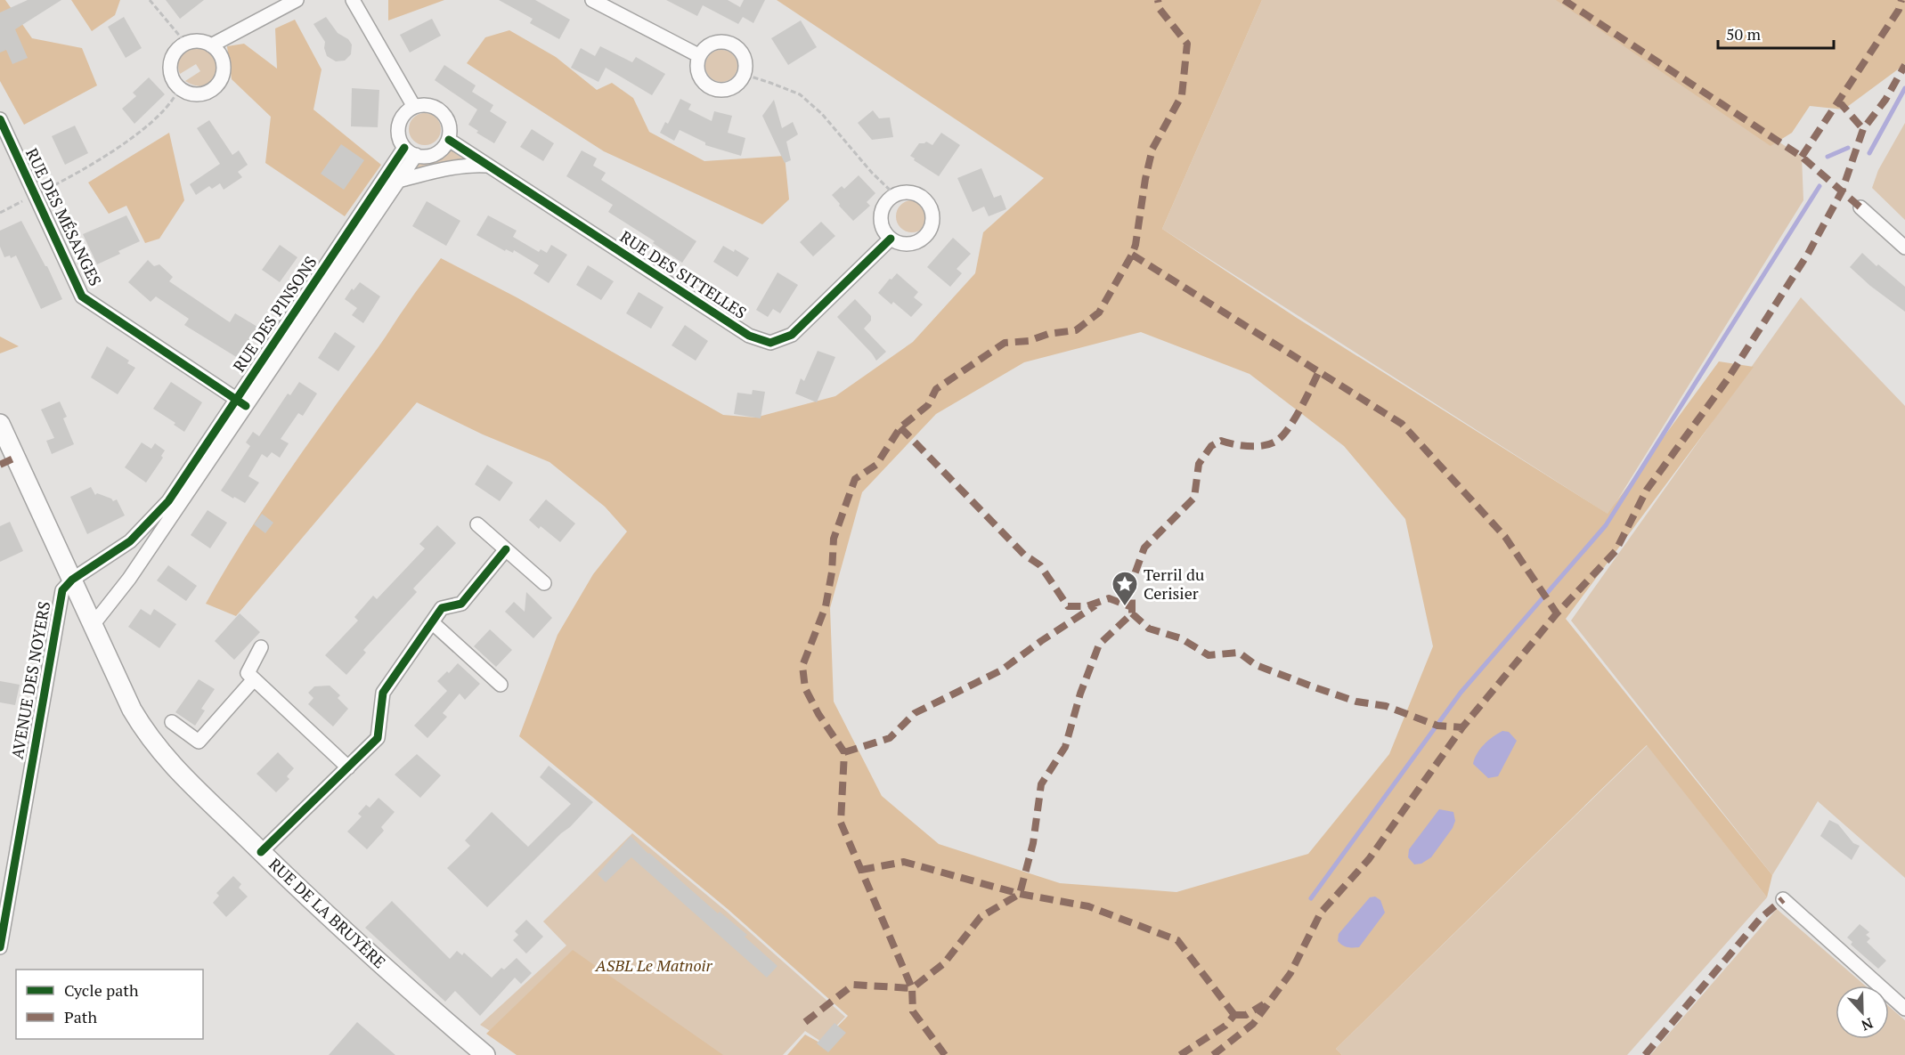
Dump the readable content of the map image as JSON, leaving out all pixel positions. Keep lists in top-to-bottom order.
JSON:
{
  "streets": {
    "street": [
      "RUE DES MÉSANGES",
      "RUE DES SITTELLES",
      "RUE DES PINSONS",
      "AVENUE DES NOYERS",
      "RUE DE LA BRUYÈRE"
    ]
  },
  "crossings": [
    ["RUE DES MÉSANGES", "RUE DES PINSONS"],
    ["RUE DES SITTELLES", "RUE DES PINSONS"],
    ["RUE DES PINSONS", "AVENUE DES NOYERS"],
    ["RUE DES PINSONS", "RUE DE LA BRUYÈRE"],
    ["AVENUE DES NOYERS", "RUE DE LA BRUYÈRE"]
  ],
  "parks": ["ASBL Le Matnoir"],
  "places": {
    "place": ["Terril du Cerisier"]
  },
  "legend": ["Cycle path", "Path"],
  "scale_bar": "50 m",
  "north": "bottom"
}
